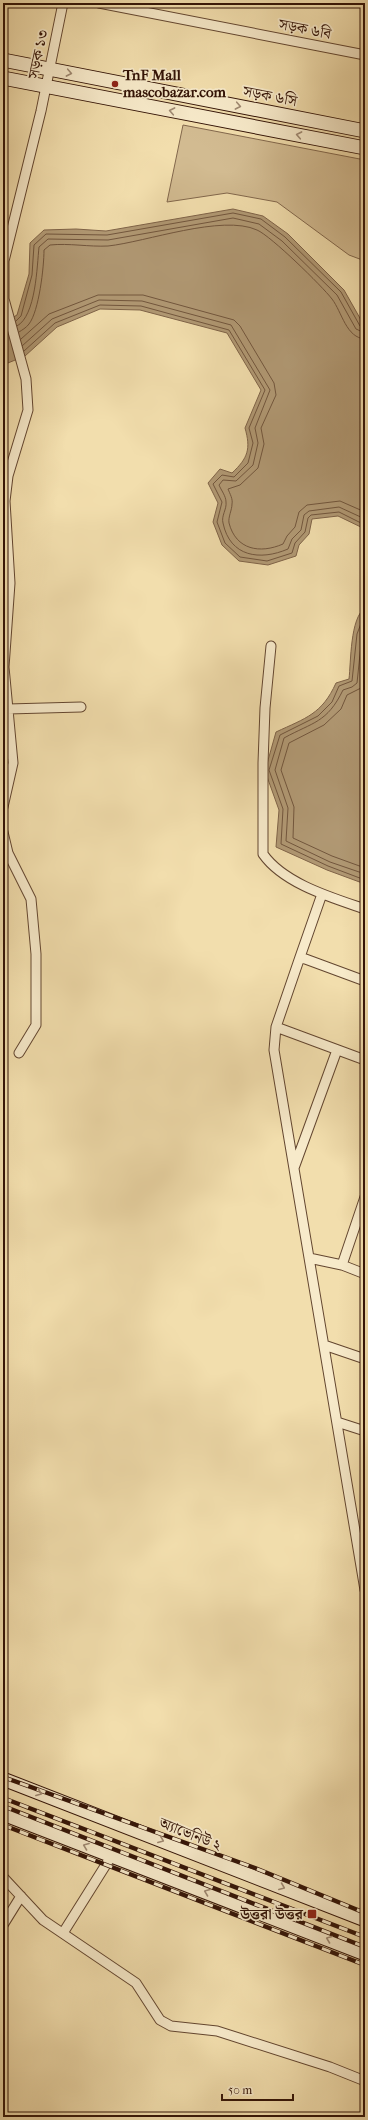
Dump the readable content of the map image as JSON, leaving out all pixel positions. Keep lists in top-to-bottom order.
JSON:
{
  "streets": {
    "main road": ["সড়ক ৬সি", "অ্যাভেনিউ ২"],
    "street": ["সড়ক ৬বি", "সড়ক ১৩"]
  },
  "crossings": [
    ["সড়ক ১৩", "সড়ক ৬সি"]
  ],
  "places": {
    "other": ["TnF Mall mascobazar.com"],
    "transit": ["উত্তরা উত্তর"]
  },
  "scale_bar": "50 m"
}
